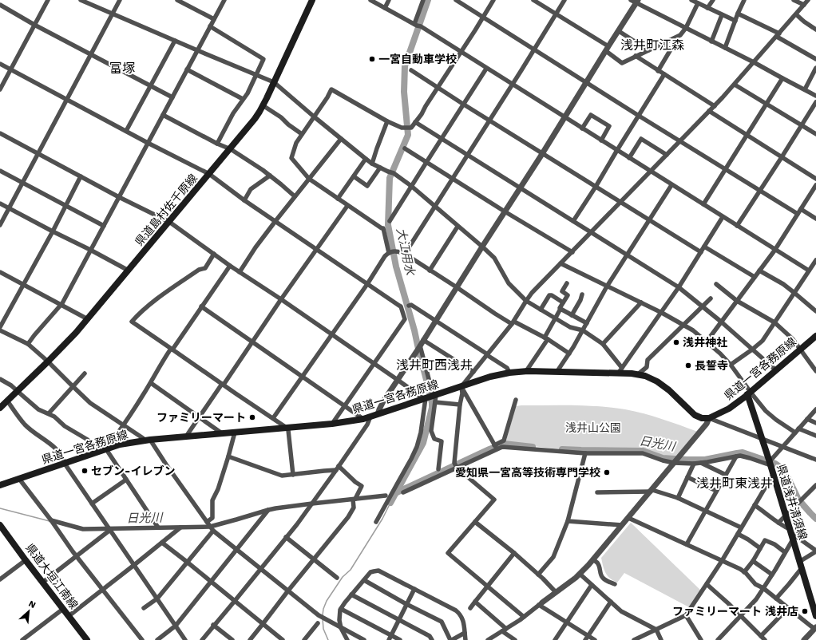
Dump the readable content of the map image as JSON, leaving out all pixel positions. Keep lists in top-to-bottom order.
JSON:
{
  "streets": {
    "main road": [
      "県道島村佐千原線",
      "県道一宮各務原線",
      "県道浅井清須線",
      "県道大垣江南線"
    ]
  },
  "crossings": [
    ["県道一宮各務原線", "県道浅井清須線"]
  ],
  "districts": [
    "浅井町江森",
    "富塚",
    "浅井町西浅井",
    "浅井町東浅井"
  ],
  "water": ["大江用水", "日光川"],
  "parks": ["浅井山公園"],
  "places": [
    "一宮自動車学校",
    "浅井神社",
    "長誓寺",
    "ファミリーマート",
    "セブン-イレブン",
    "愛知県一宮高等技術専門学校",
    "ファミリーマート 浅井店"
  ],
  "north": "top right"
}
